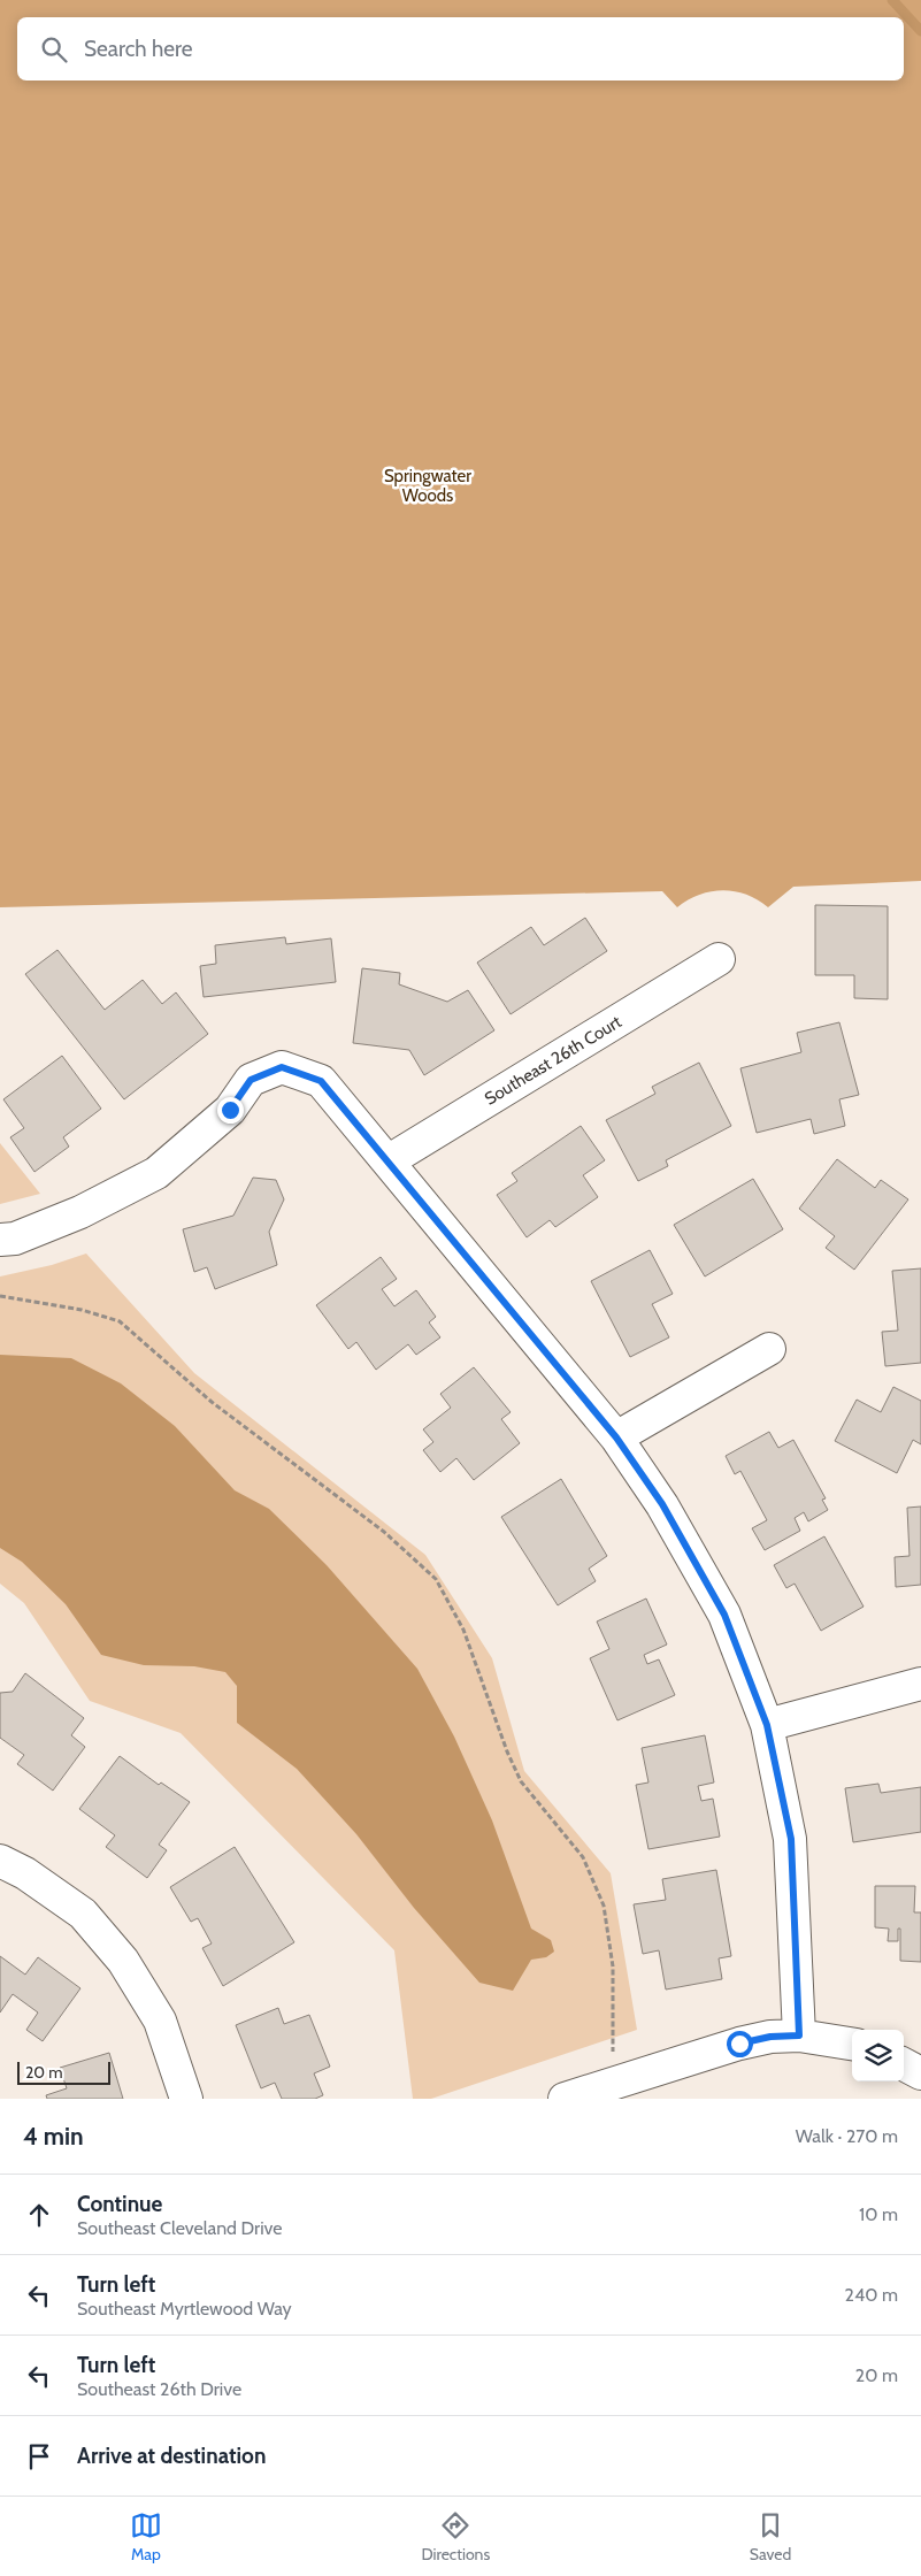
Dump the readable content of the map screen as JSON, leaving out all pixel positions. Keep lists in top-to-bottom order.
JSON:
{
  "streets": {
    "street": ["Southeast 26th Court"]
  },
  "parks": ["Springwater Woods"],
  "scale_bar": "20 m",
  "page": {
    "search": "Search here",
    "scale": "20 m",
    "heading": ["4 min", "Walk · 270 m"],
    "list": [
      ["Continue", "Southeast Cleveland Drive", "10 m"],
      ["Turn left", "Southeast Myrtlewood Way", "240 m"],
      ["Turn left", "Southeast 26th Drive", "20 m"],
      "Arrive at destination"
    ],
    "nav": ["Map", "Directions", "Saved"]
  }
}
